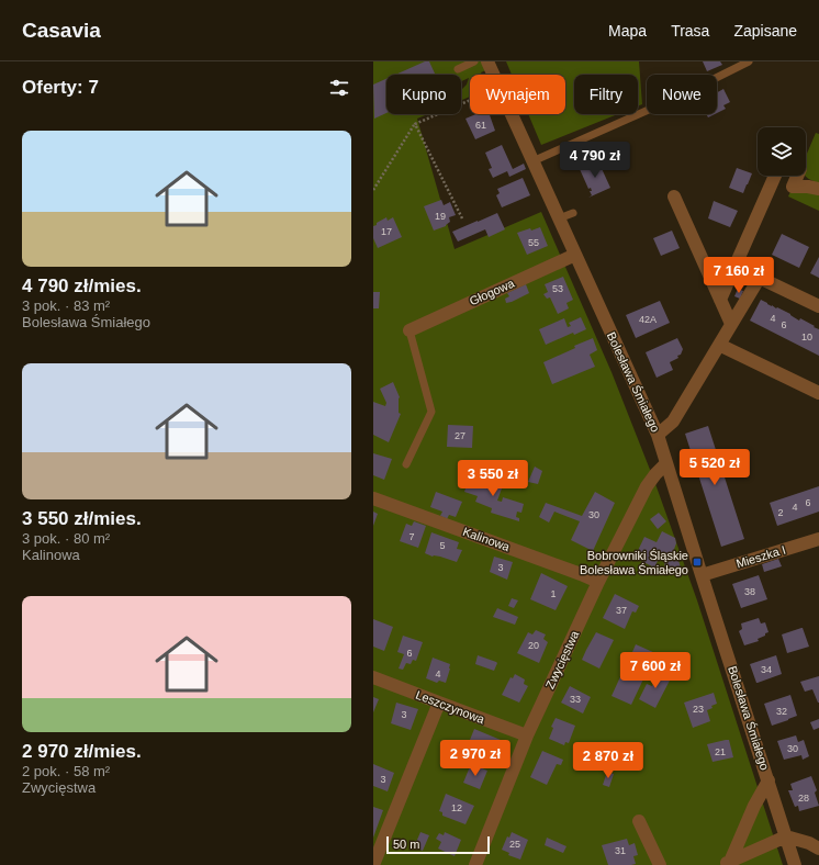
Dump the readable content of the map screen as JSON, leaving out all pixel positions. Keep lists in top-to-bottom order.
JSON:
{
  "streets": {
    "street": [
      "Głogowa",
      "Bolesława Śmiałego",
      "Kalinowa",
      "Mieszka I",
      "Zwycięstwa",
      "Leszczynowa"
    ]
  },
  "crossings": [
    ["Głogowa", "Bolesława Śmiałego"],
    ["Bolesława Śmiałego", "Mieszka I"],
    ["Bolesława Śmiałego", "Zwycięstwa"],
    ["Kalinowa", "Zwycięstwa"],
    ["Zwycięstwa", "Leszczynowa"]
  ],
  "places": {
    "transit": ["Bobrowniki Śląskie Bolesława Śmiałego"]
  },
  "house_numbers": [
    "61",
    "19",
    "17",
    "55",
    "53",
    "4",
    "42A",
    "6",
    "10",
    "27",
    "6",
    "4",
    "2",
    "30",
    "7",
    "5",
    "3",
    "38",
    "1",
    "37",
    "20",
    "6",
    "34",
    "4",
    "33",
    "23",
    "32",
    "3",
    "30",
    "21",
    "3",
    "28",
    "12",
    "25",
    "31"
  ],
  "scale_bar": "50 m",
  "page": {
    "header": "Casavia",
    "nav": ["Mapa", "Trasa", "Zapisane"],
    "heading": "Oferty: 7",
    "chip": [
      "Kupno",
      "Wynajem",
      "Filtry",
      "Nowe"
    ],
    "list": [
      {
        "name": "4 790 zł/mies.",
        "note": "3 pok. · 83 m² · Bolesława Śmiałego"
      },
      {
        "name": "3 550 zł/mies.",
        "note": "3 pok. · 80 m² · Kalinowa"
      },
      {
        "name": "2 970 zł/mies.",
        "note": "2 pok. · 58 m² · Zwycięstwa"
      }
    ],
    "price": [
      "4 790 zł",
      "7 160 zł",
      "5 520 zł",
      "3 550 zł",
      "7 600 zł",
      "2 970 zł",
      "2 870 zł"
    ],
    "scale": "50 m"
  }
}
